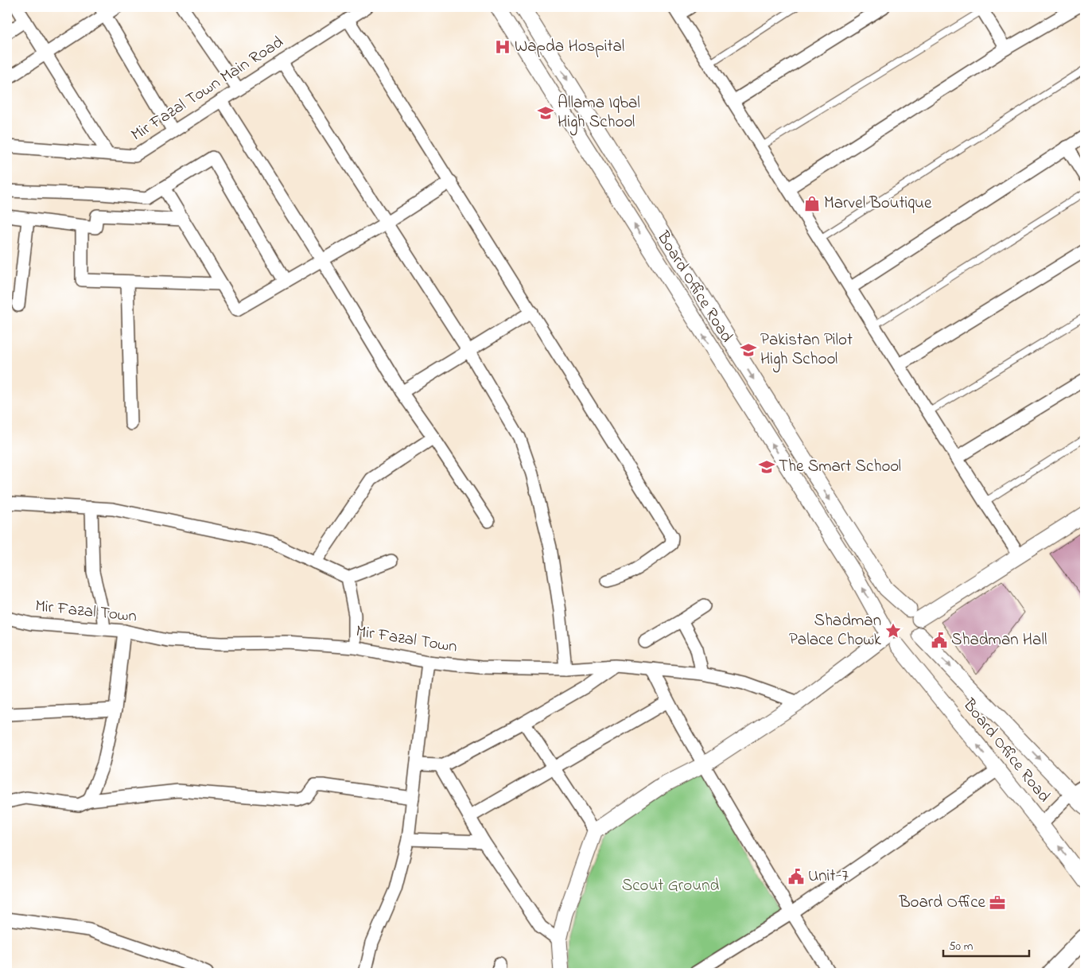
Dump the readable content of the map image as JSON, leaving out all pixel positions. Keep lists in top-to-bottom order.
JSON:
{
  "streets": {
    "street": ["Mir Fazal Town Main Road", "Board Office Road", "Mir Fazal Town"]
  },
  "parks": ["Scout Ground"],
  "places": {
    "hospital": ["Wapda Hospital"],
    "school or university": ["Allama Iqbal High School", "Pakistan Pilot High School", "The Smart School"],
    "shop": ["Marvel Boutique"],
    "place": ["Shadman Palace Chowk"],
    "public building": ["Shadman Hall", "Unit-7"],
    "office": ["Board Office"]
  },
  "scale_bar": "50 m"
}
